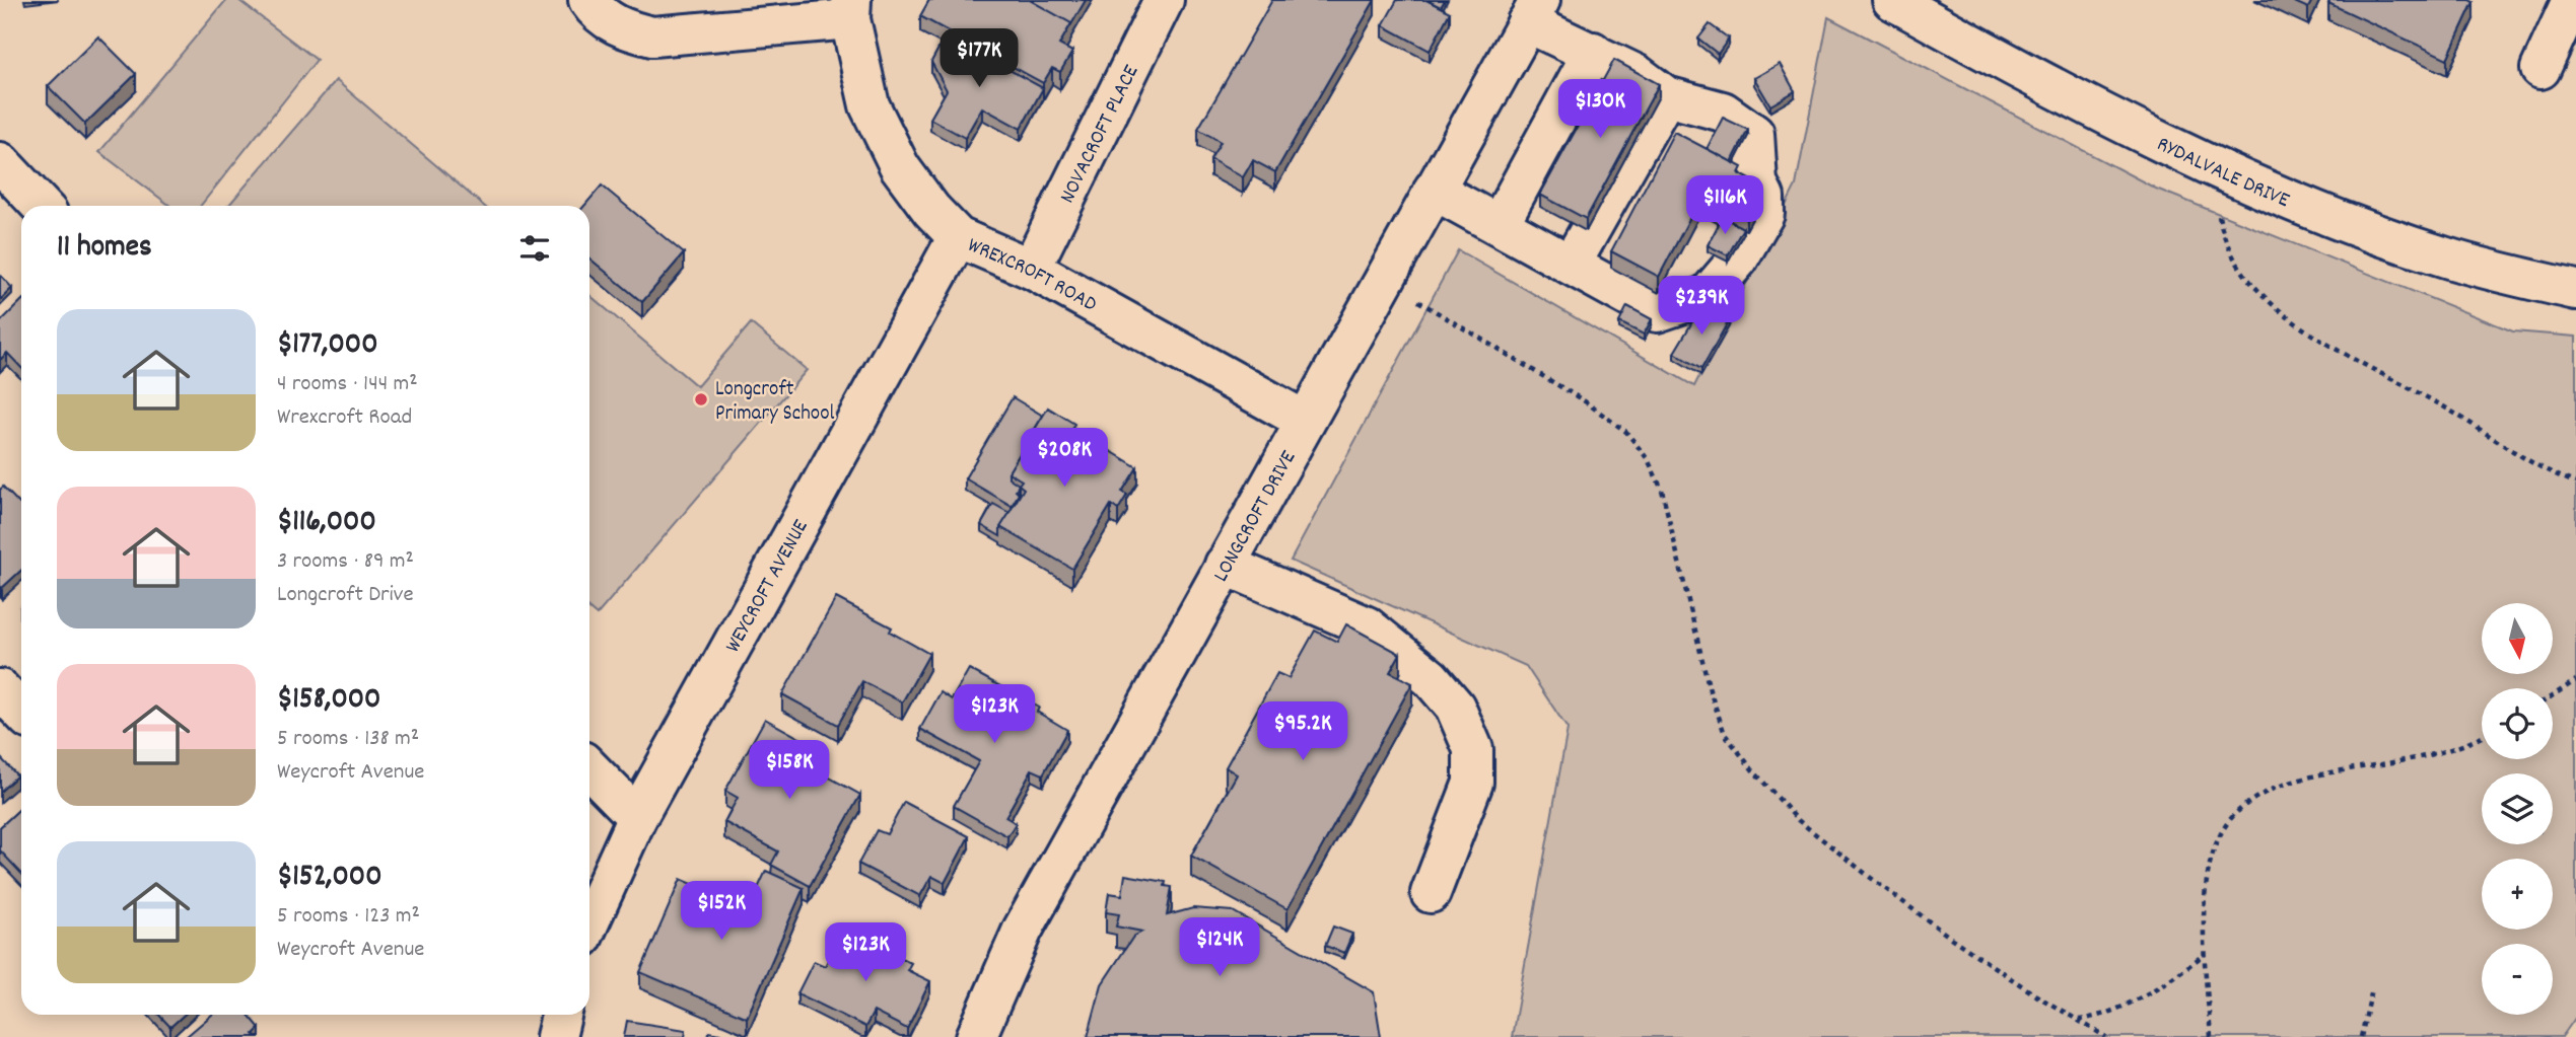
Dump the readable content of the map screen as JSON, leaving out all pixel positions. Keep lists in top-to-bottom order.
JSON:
{
  "streets": {
    "street": [
      "NOVACROFT PLACE",
      "RYDALVALE DRIVE",
      "WREXCROFT ROAD",
      "LONGCROFT DRIVE",
      "WEYCROFT AVENUE"
    ]
  },
  "crossings": [
    ["NOVACROFT PLACE", "WREXCROFT ROAD"],
    ["WREXCROFT ROAD", "LONGCROFT DRIVE"],
    ["WREXCROFT ROAD", "WEYCROFT AVENUE"]
  ],
  "places": ["Longcroft Primary School"],
  "north": "bottom",
  "page": {
    "price": [
      "$177K",
      "$130K",
      "$116K",
      "$239K",
      "$208K",
      "$123K",
      "$95.2K",
      "$158K",
      "$152K",
      "$124K",
      "$123K"
    ],
    "heading": "11 homes",
    "list": [
      {
        "name": "$177,000",
        "note": "4 rooms · 144 m² · Wrexcroft Road"
      },
      {
        "name": "$116,000",
        "note": "3 rooms · 89 m² · Longcroft Drive"
      },
      {
        "name": "$158,000",
        "note": "5 rooms · 138 m² · Weycroft Avenue"
      },
      {
        "name": "$152,000",
        "note": "5 rooms · 123 m² · Weycroft Avenue"
      }
    ],
    "map_buttons": ["+", "−"]
  }
}
